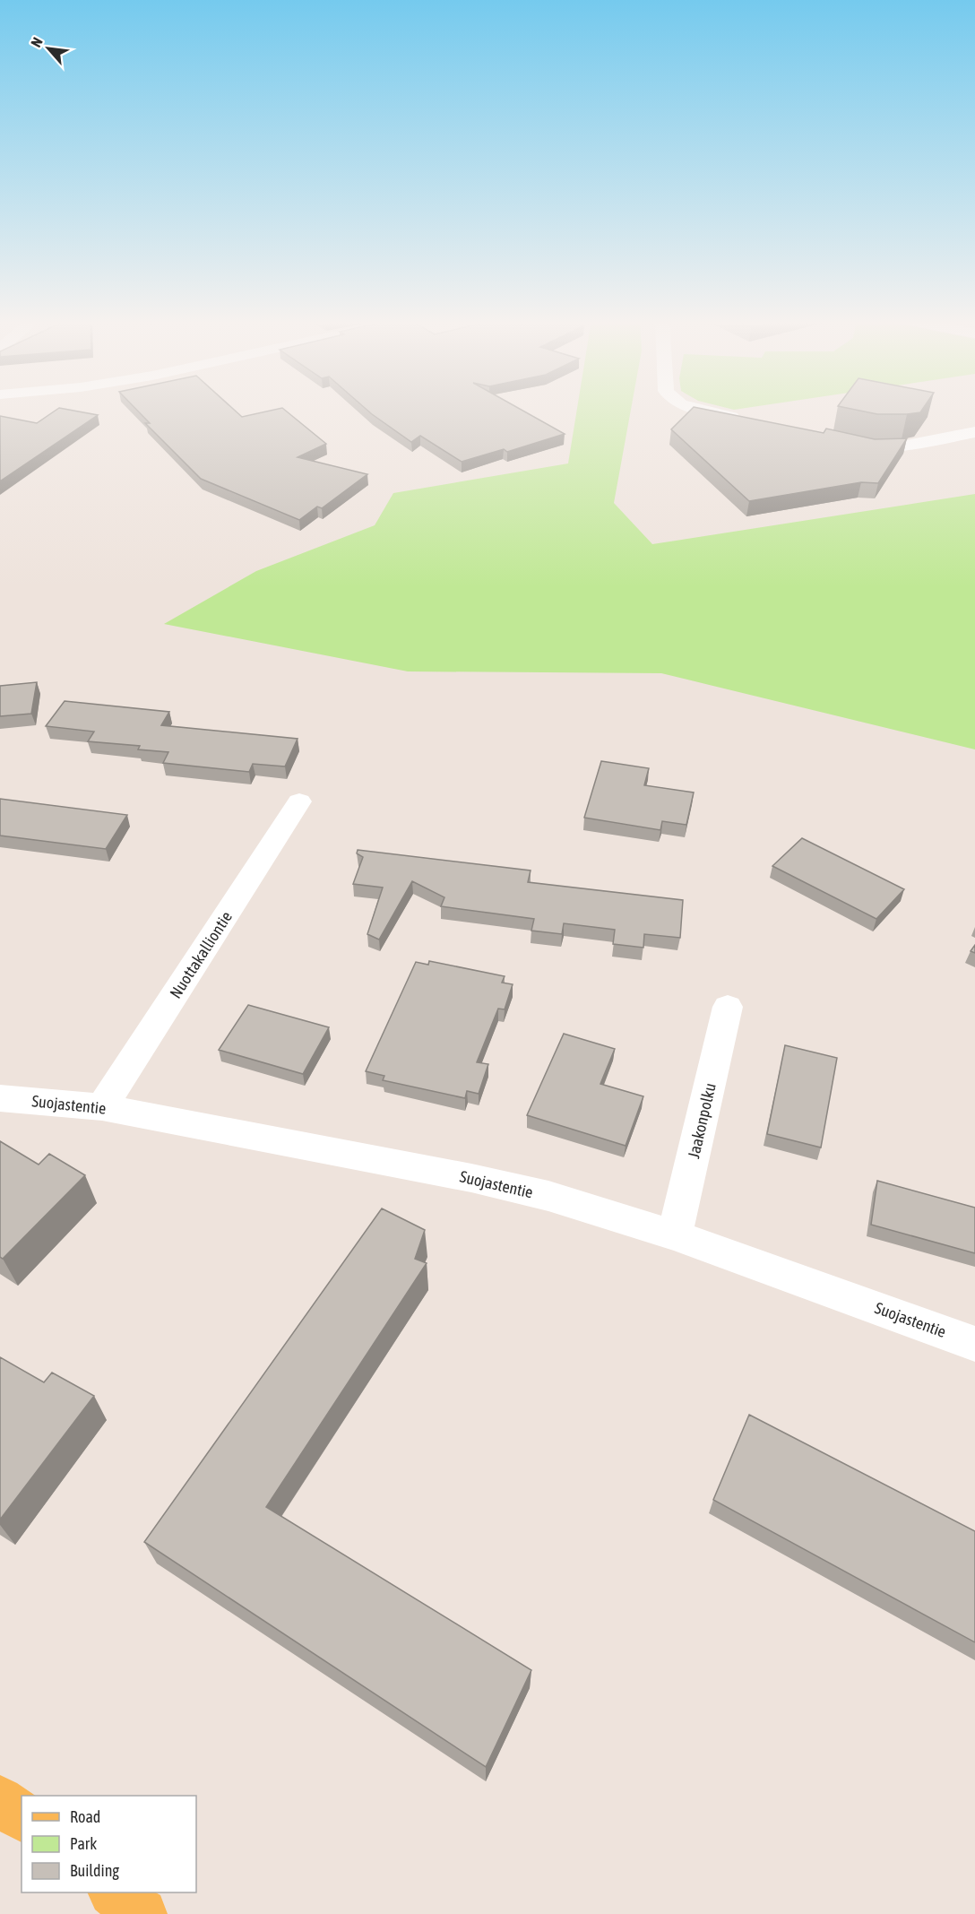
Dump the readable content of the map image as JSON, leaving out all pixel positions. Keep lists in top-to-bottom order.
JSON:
{
  "streets": {
    "street": ["Nuottakalliontie", "Suojastentie", "Jaakonpolku"]
  },
  "crossings": [
    ["Nuottakalliontie", "Suojastentie"],
    ["Suojastentie", "Jaakonpolku"]
  ],
  "legend": ["Road", "Park", "Building"],
  "north": "top left"
}
